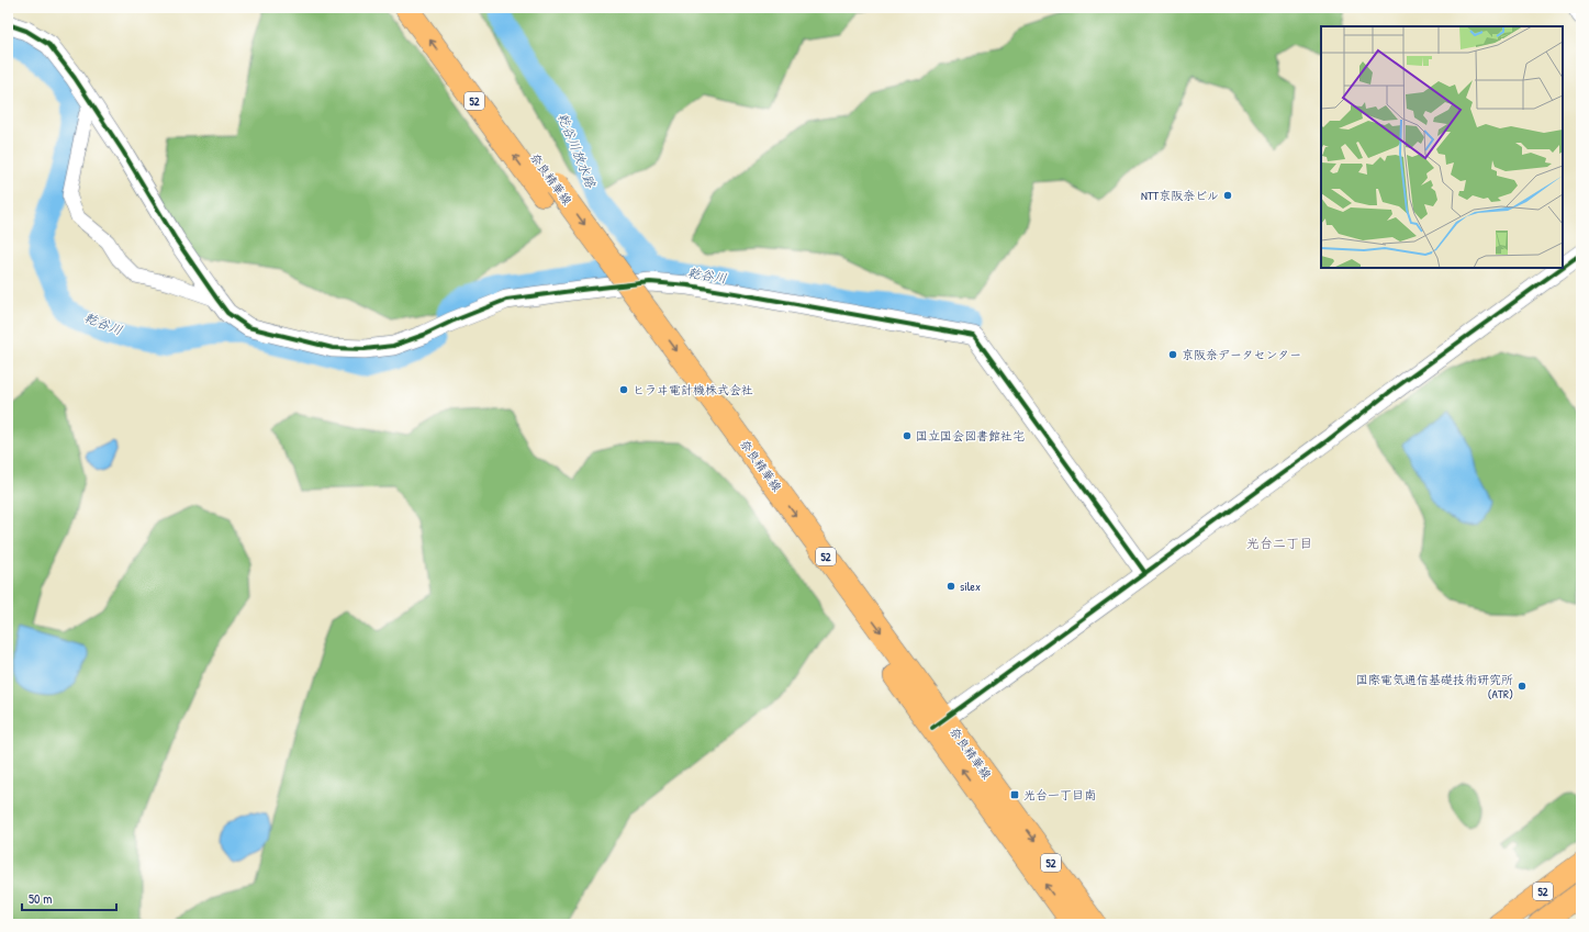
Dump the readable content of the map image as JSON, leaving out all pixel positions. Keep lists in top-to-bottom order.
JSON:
{
  "streets": {
    "main road": ["52", "奈良精華線"]
  },
  "districts": ["光台二丁目"],
  "water": ["乾谷川放水路", "乾谷川"],
  "places": {
    "other": [
      "NTT京阪奈ビル",
      "京阪奈データセンター",
      "ヒラヰ電計機株式会社",
      "国立国会図書館社宅",
      "silex",
      "国際電気通信基礎技術研究所 (ATR)"
    ],
    "transit": ["光台一丁目南"]
  },
  "scale_bar": "50 m"
}
